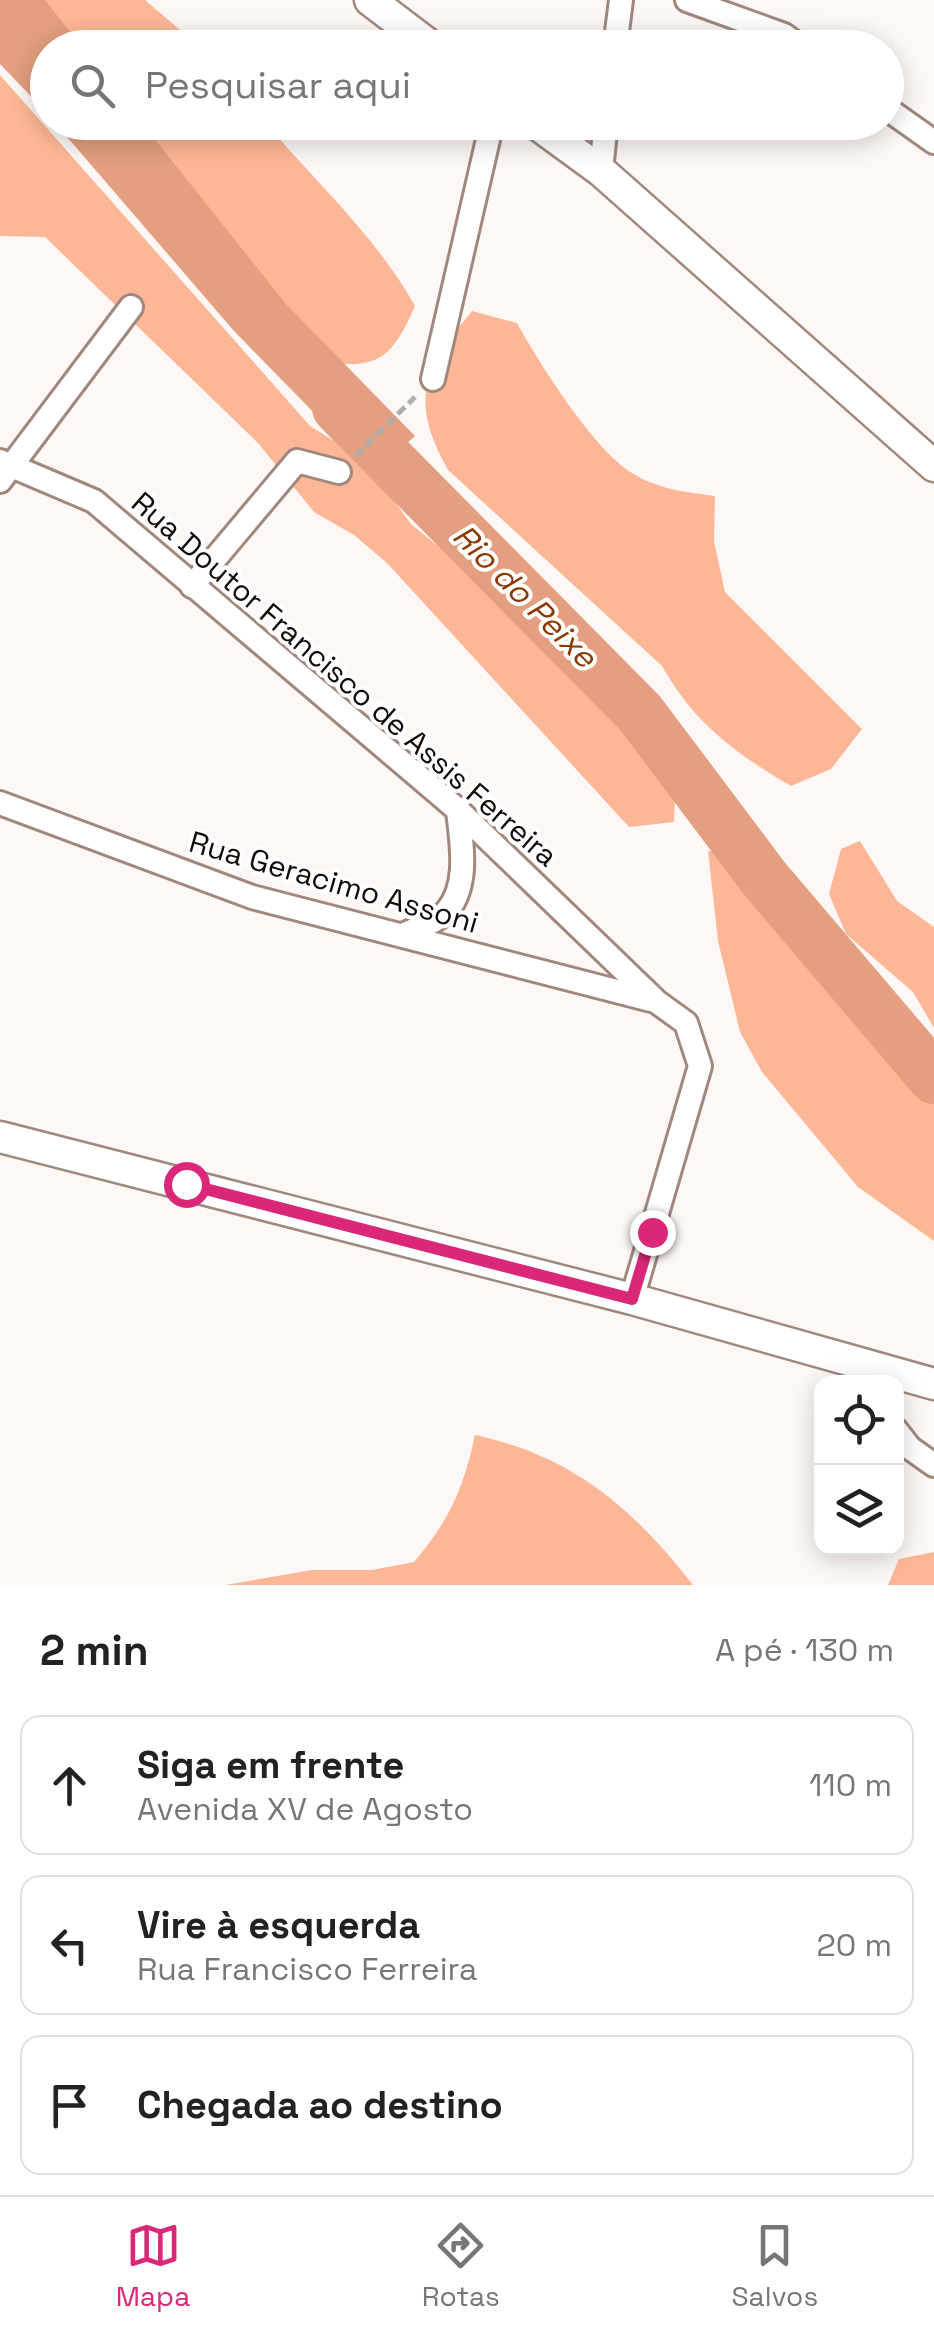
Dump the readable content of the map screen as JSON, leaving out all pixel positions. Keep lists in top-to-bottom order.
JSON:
{
  "streets": {
    "street": ["Rua Doutor Francisco de Assis Ferreira", "Rua Geracimo Assoni"]
  },
  "crossings": [
    ["Rua Doutor Francisco de Assis Ferreira", "Rua Geracimo Assoni"]
  ],
  "water": ["Rio do Peixe"],
  "page": {
    "search": "Pesquisar aqui",
    "heading": ["2 min", "A pé · 130 m"],
    "list": [
      ["Siga em frente", "Avenida XV de Agosto", "110 m"],
      ["Vire à esquerda", "Rua Francisco Ferreira", "20 m"],
      "Chegada ao destino"
    ],
    "nav": ["Mapa", "Rotas", "Salvos"]
  }
}
